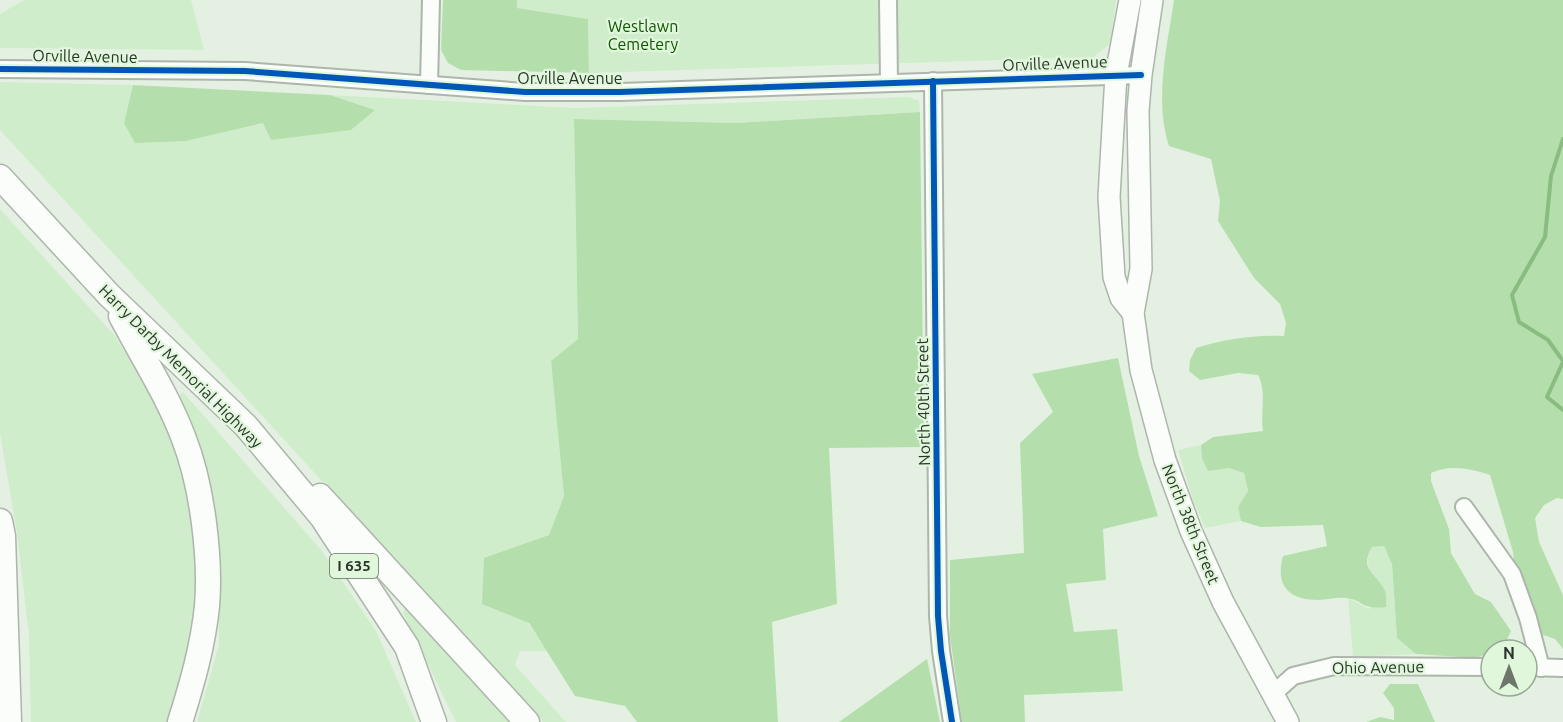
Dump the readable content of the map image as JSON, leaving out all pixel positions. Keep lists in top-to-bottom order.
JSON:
{
  "streets": {
    "highway": ["Harry Darby Memorial Highway", "I 635"],
    "main road": ["North 38th Street"],
    "street": ["Orville Avenue", "North 40th Street", "Ohio Avenue"]
  },
  "crossings": [
    ["Orville Avenue", "North 40th Street"],
    ["Orville Avenue", "North 38th Street"],
    ["North 38th Street", "Ohio Avenue"]
  ],
  "parks": ["Westlawn Cemetery"],
  "north": "top"
}
